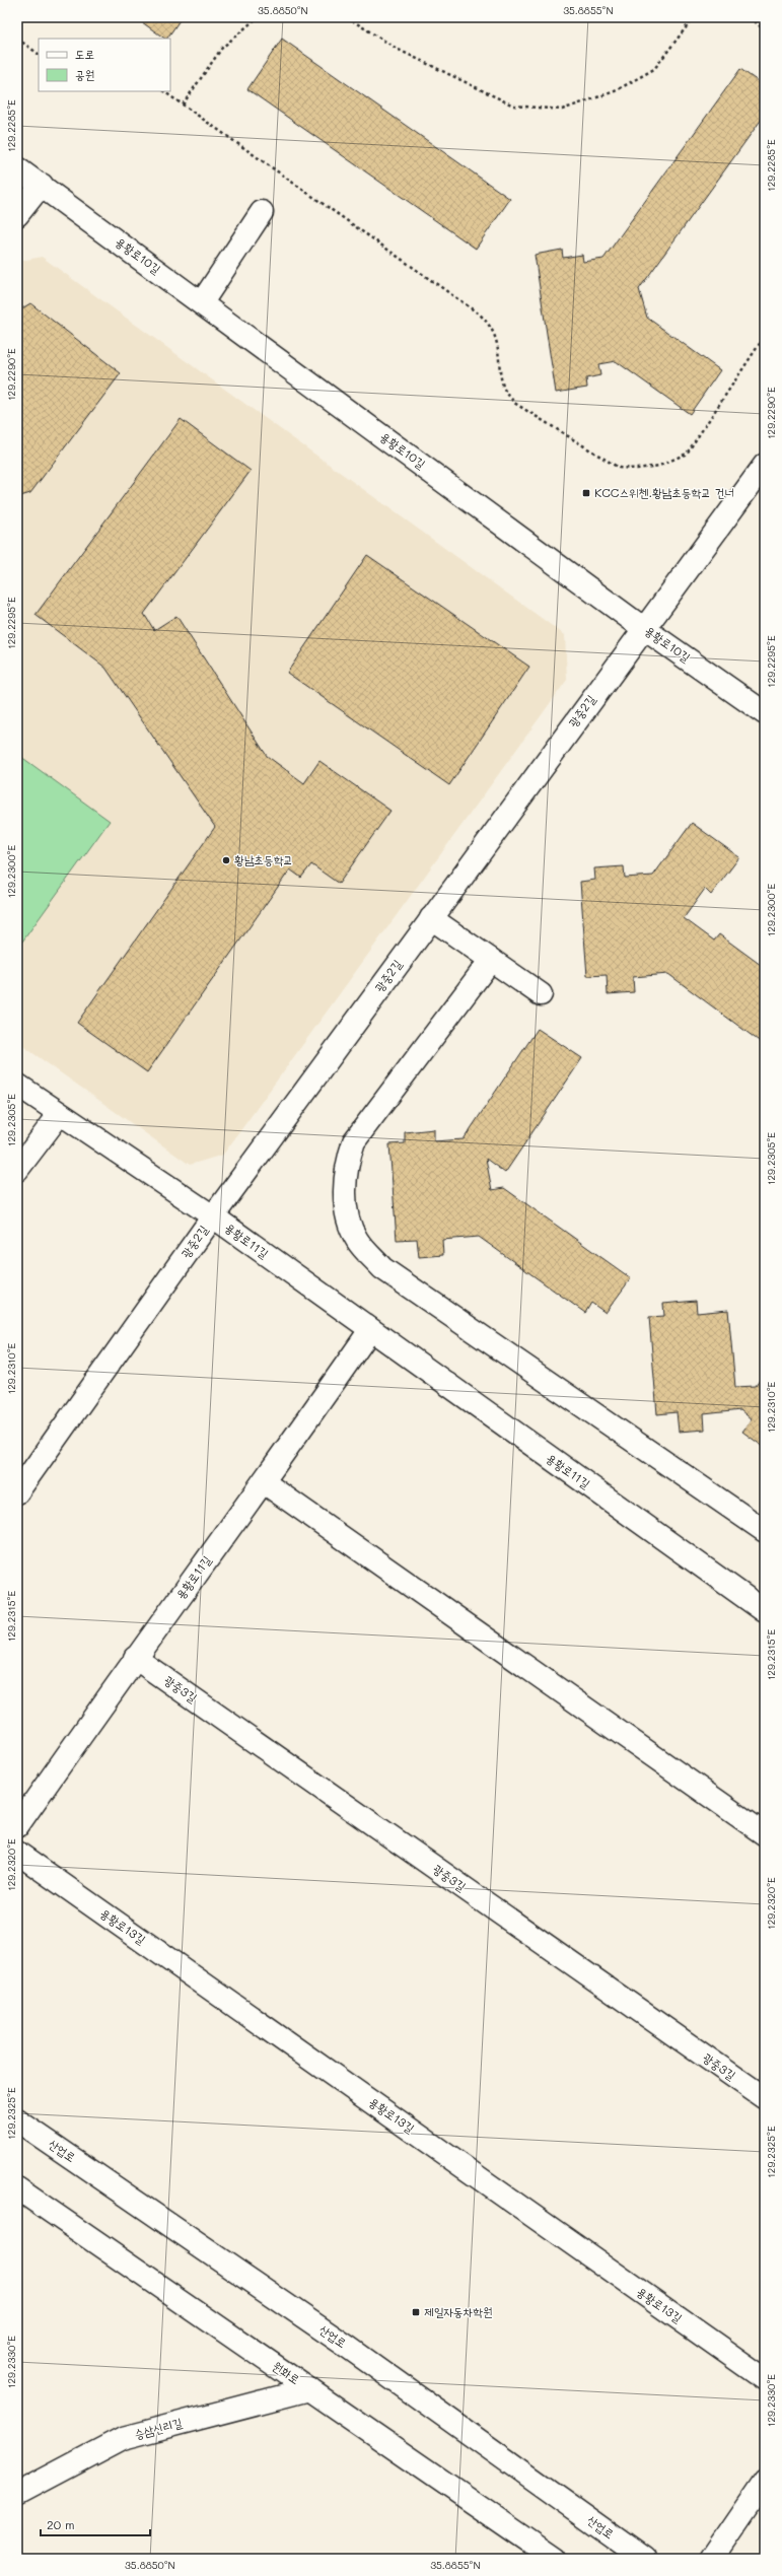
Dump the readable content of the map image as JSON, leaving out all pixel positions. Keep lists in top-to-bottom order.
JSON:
{
  "streets": {
    "street": [
      "용황로10길",
      "광중2길",
      "용황로11길",
      "광중3길",
      "용황로13길",
      "산업로",
      "원화로",
      "승삼신리길"
    ]
  },
  "crossings": [
    ["용황로10길", "광중2길"],
    ["광중2길", "용황로11길"],
    ["용황로11길", "광중3길"],
    ["원화로", "승삼신리길"]
  ],
  "places": {
    "transit": ["KCC스위첸.황남초등학교 건너", "제일자동차학원"],
    "other": ["황남초등학교"]
  },
  "legend": ["도로", "공원"],
  "scale_bar": "20 m",
  "coordinates": [
    "35.8850°N",
    "35.8855°N",
    "129.2285°E",
    "129.2290°E",
    "129.2295°E",
    "129.2300°E",
    "129.2305°E",
    "129.2310°E",
    "129.2315°E",
    "129.2320°E",
    "129.2325°E",
    "129.2330°E"
  ]
}
